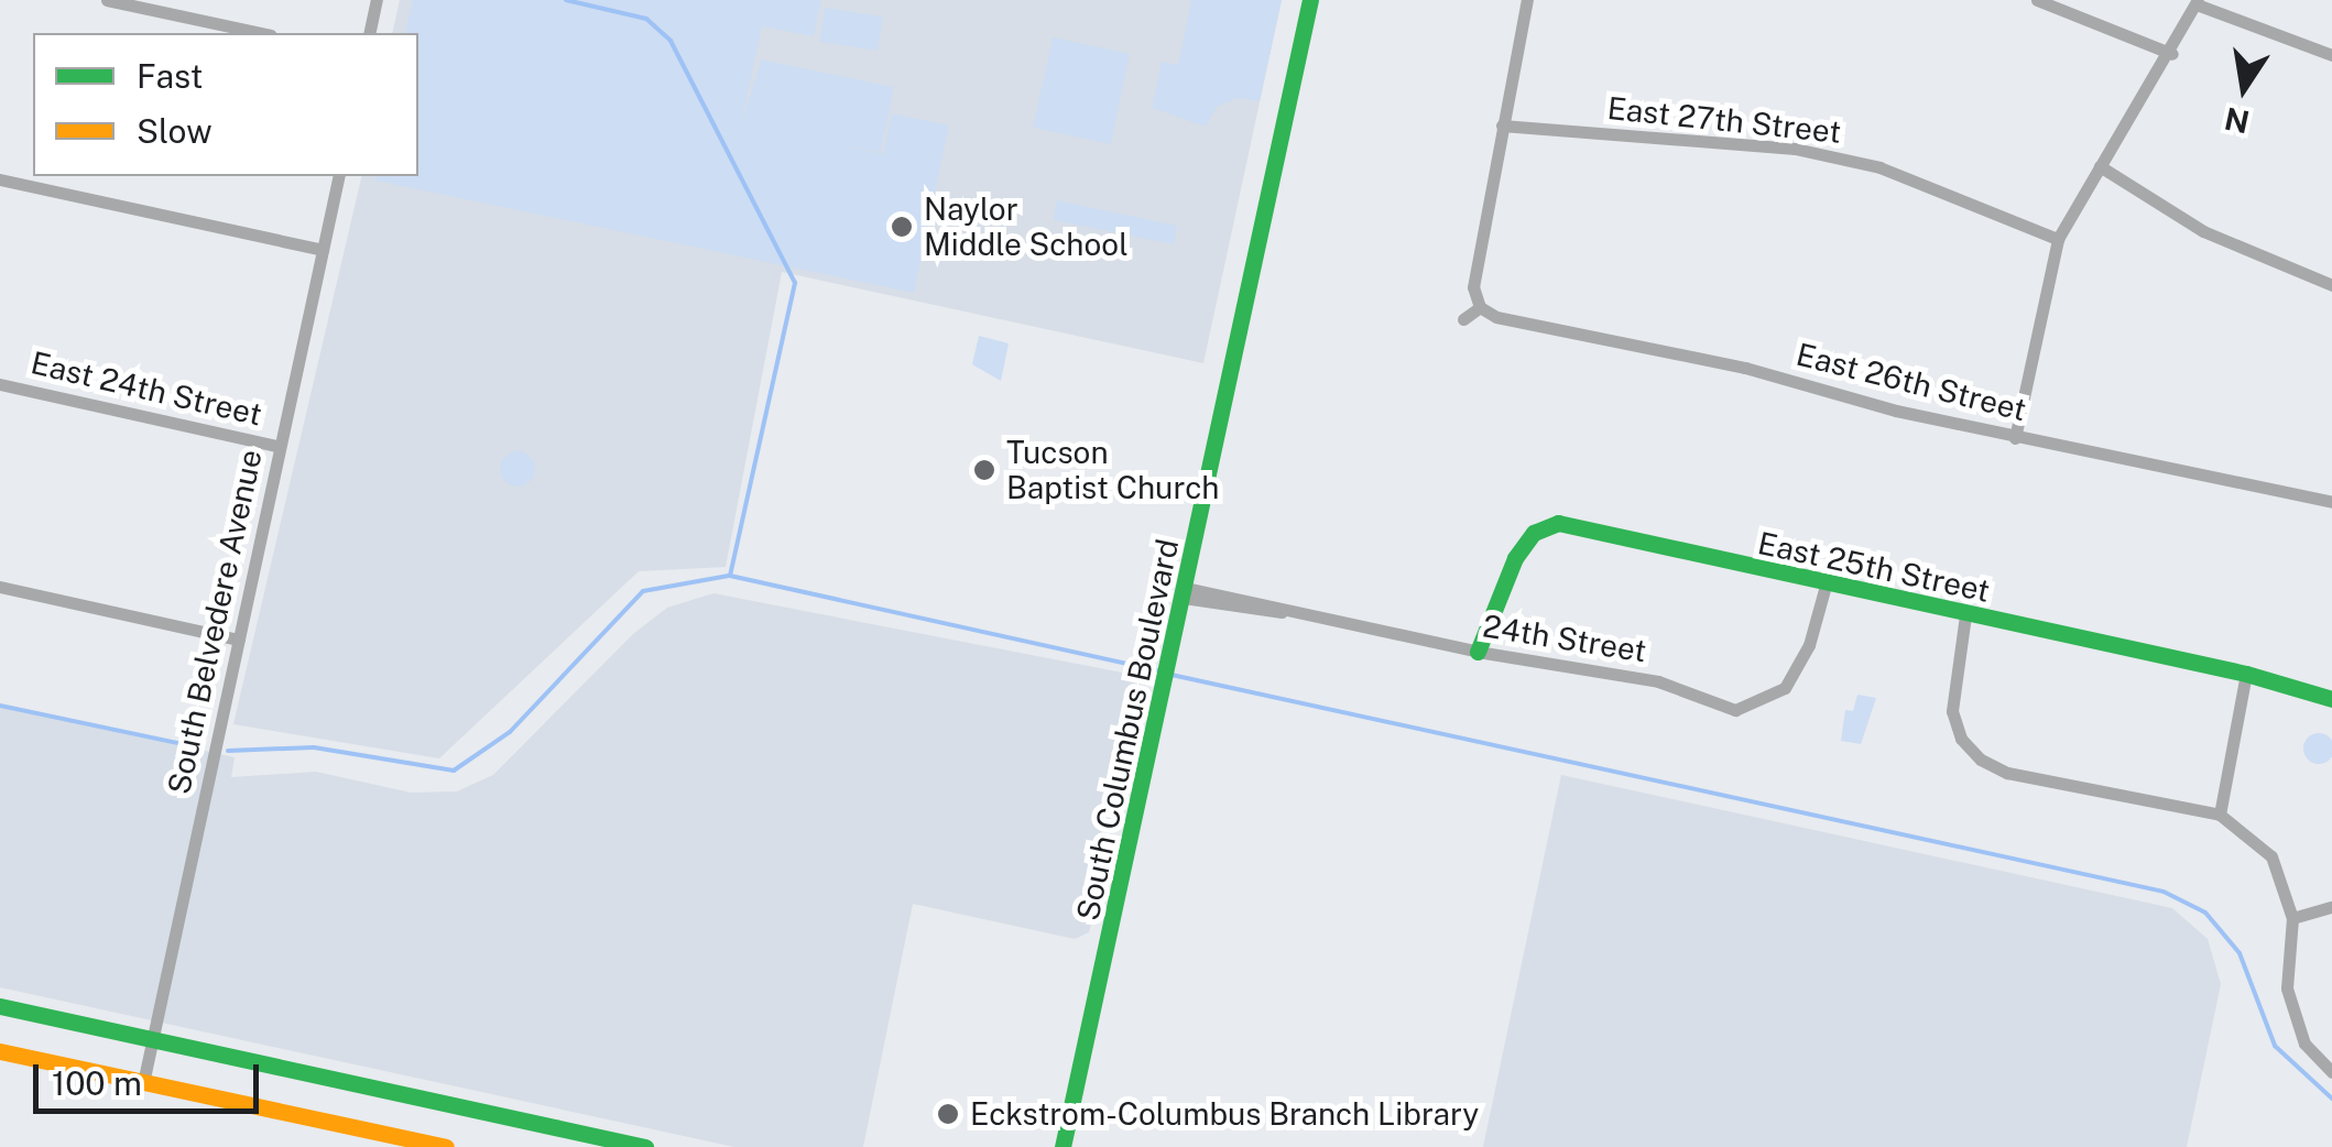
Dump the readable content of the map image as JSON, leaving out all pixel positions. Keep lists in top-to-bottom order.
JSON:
{
  "streets": {
    "street": [
      "East 27th Street",
      "East 26th Street",
      "East 24th Street",
      "East 25th Street",
      "South Belvedere Avenue",
      "24th Street",
      "South Columbus Boulevard"
    ]
  },
  "crossings": [
    ["East 24th Street", "South Belvedere Avenue"],
    ["East 25th Street", "24th Street"],
    ["24th Street", "South Columbus Boulevard"]
  ],
  "places": ["Naylor Middle School", "Tucson Baptist Church", "Eckstrom-Columbus Branch Library"],
  "legend": ["Fast", "Slow"],
  "scale_bar": "100 m",
  "north": "bottom"
}
